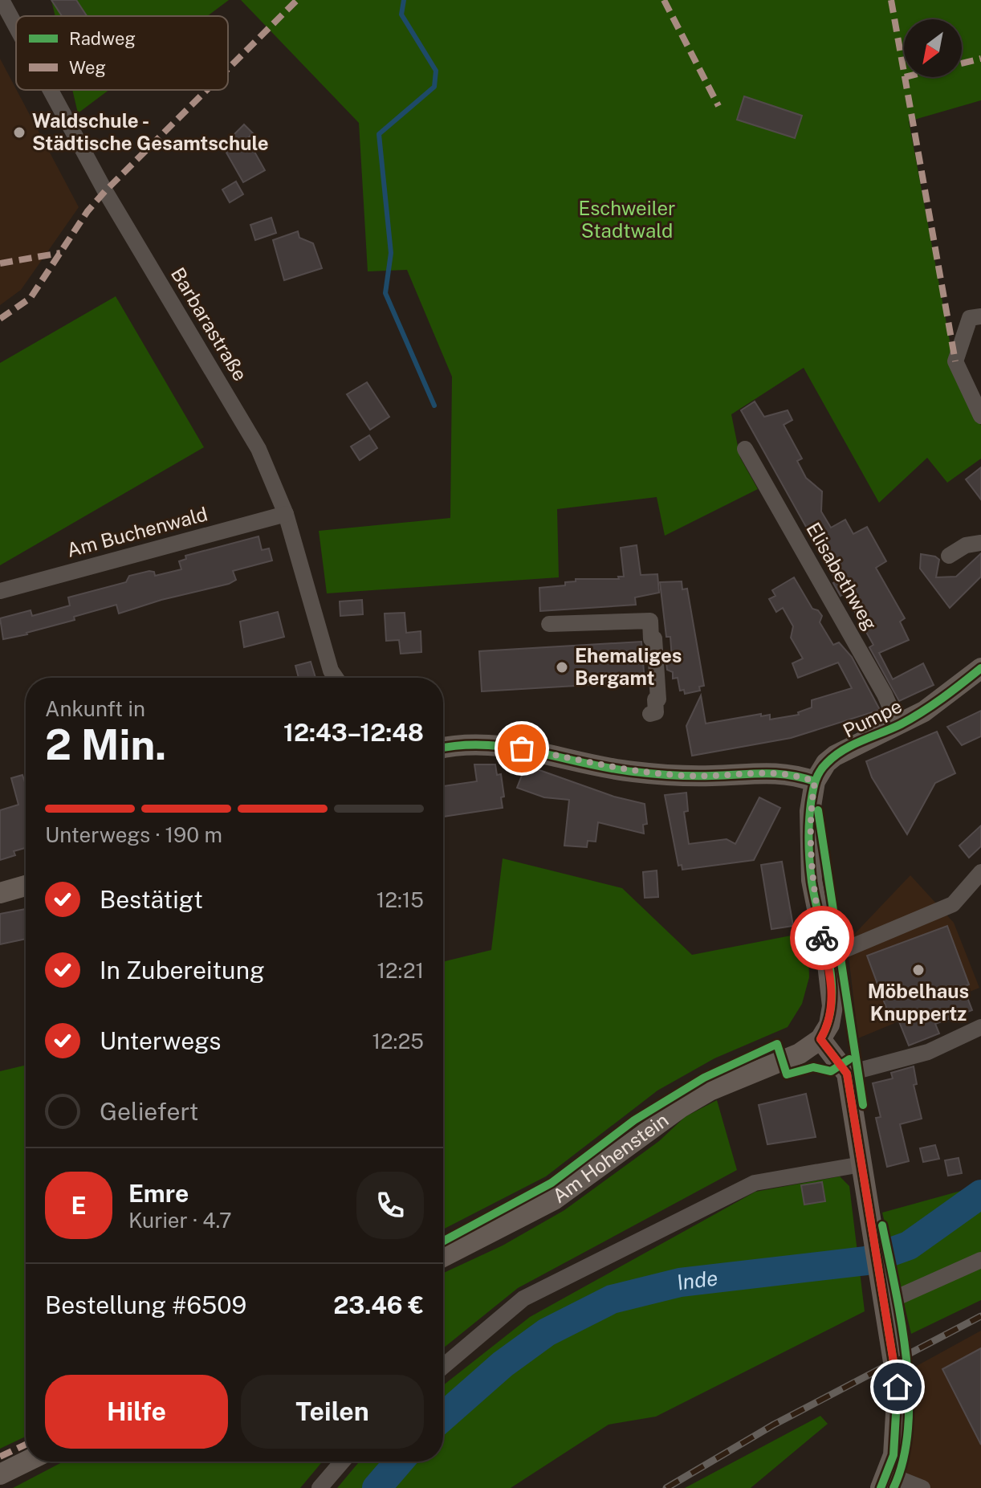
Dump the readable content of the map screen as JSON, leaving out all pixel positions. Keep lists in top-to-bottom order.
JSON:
{
  "streets": {
    "main road": ["Pumpe", "Am Hohenstein"],
    "street": ["Barbarastraße", "Am Buchenwald", "Elisabethweg"]
  },
  "crossings": [
    ["Barbarastraße", "Am Buchenwald"],
    ["Elisabethweg", "Pumpe"]
  ],
  "water": ["Inde"],
  "parks": ["Eschweiler Stadtwald"],
  "places": ["Waldschule - Städtische Gesamtschule", "Ehemaliges Bergamt", "Möbelhaus Knuppertz"],
  "legend": ["Radweg", "Weg"],
  "north": "bottom left",
  "page": {
    "heading": ["2 Min.", "Ankunft in", "12:43–12:48"],
    "panel": [
      "Emre",
      "Kurier · 4.7",
      "Bestellung #6509",
      "23.46 €"
    ],
    "bar": "Unterwegs · 190 m",
    "list": [
      ["Bestätigt", "12:15"],
      ["In Zubereitung", "12:21"],
      ["Unterwegs", "12:25"],
      "Geliefert"
    ],
    "round": "E",
    "buttons": ["Hilfe", "Teilen"]
  }
}
